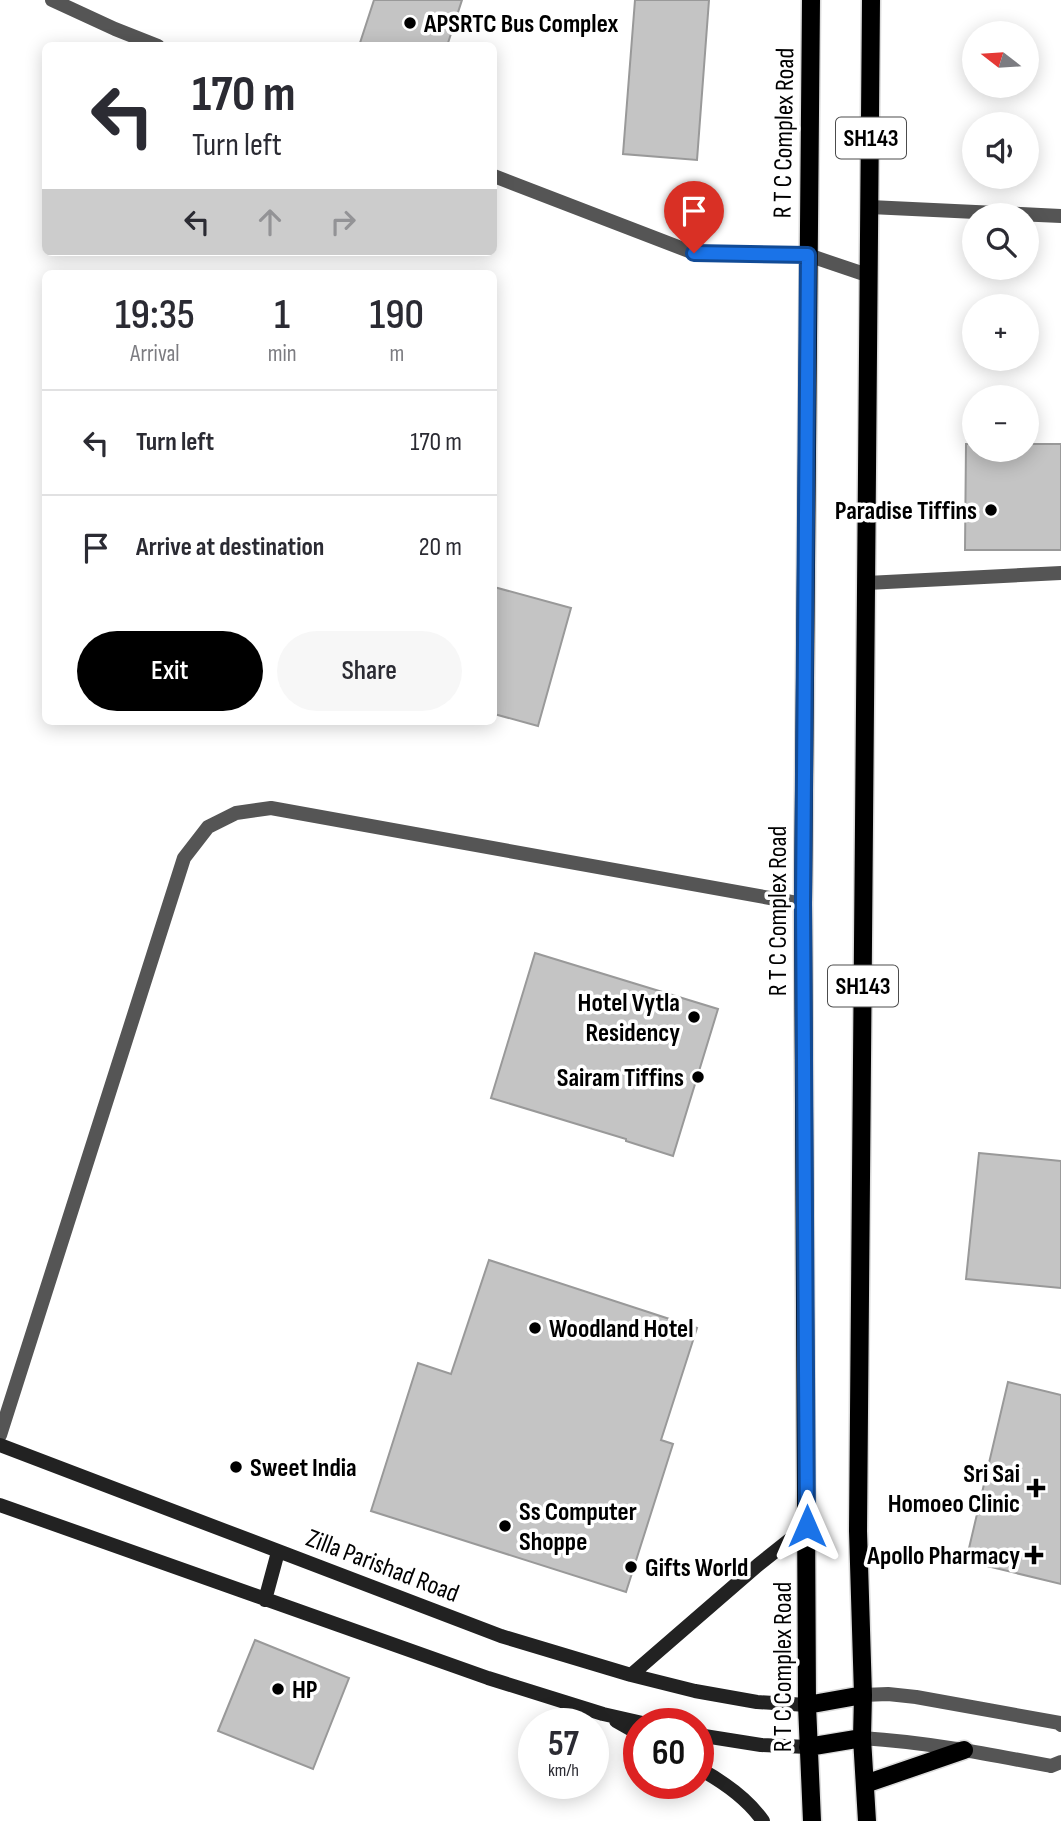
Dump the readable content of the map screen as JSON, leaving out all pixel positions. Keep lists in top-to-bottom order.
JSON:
{
  "streets": {
    "main road": ["R T C Complex Road", "SH143", "Zilla Parishad Road"]
  },
  "crossings": [
    ["R T C Complex Road", "Zilla Parishad Road"]
  ],
  "places": {
    "other": [
      "APSRTC Bus Complex",
      "Paradise Tiffins",
      "Hotel Vytla Residency",
      "Sairam Tiffins",
      "Woodland Hotel",
      "Sweet India",
      "Ss Computer Shoppe",
      "Gifts World",
      "HP"
    ],
    "health": ["Sri Sai Homoeo Clinic", "Apollo Pharmacy"]
  },
  "north": "left",
  "page": {
    "map_buttons": ["+", "−"],
    "turn": ["170 m", "Turn left"],
    "eta": [
      "19:35",
      "Arrival",
      "1",
      "min",
      "190",
      "m"
    ],
    "list": [
      {
        "name": "Turn left",
        "value": "170 m"
      },
      {
        "name": "Arrive at destination",
        "value": "20 m"
      }
    ],
    "buttons": ["Exit", "Share"],
    "speed": "57 km/h",
    "limit": "60"
  }
}
